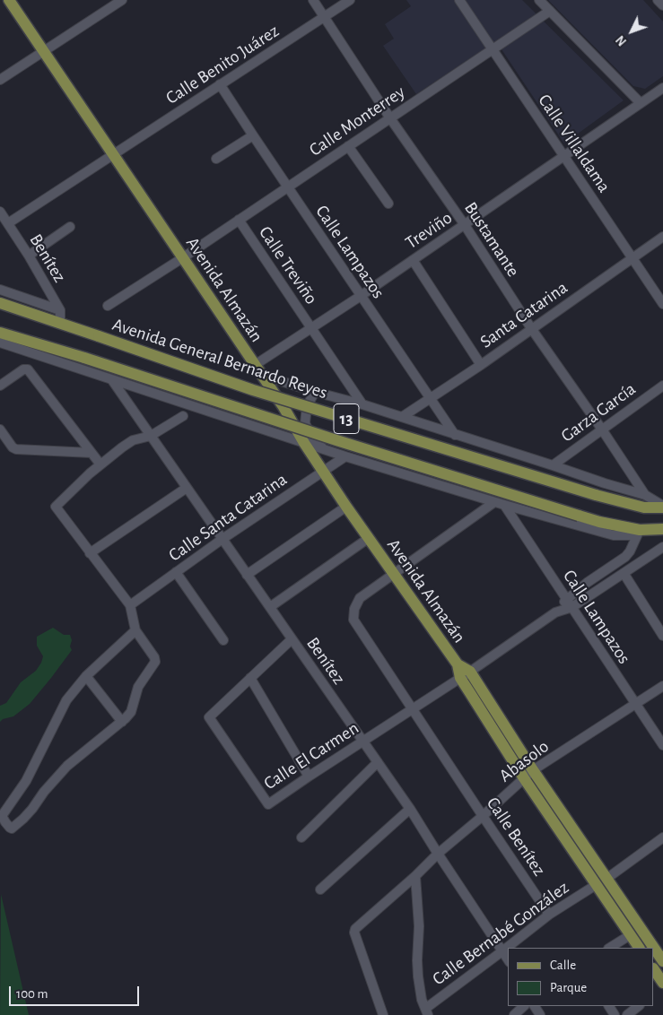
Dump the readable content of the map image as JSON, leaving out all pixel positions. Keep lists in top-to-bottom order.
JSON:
{
  "streets": {
    "main road": ["Avenida Almazán", "Avenida General Bernardo Reyes", "13"],
    "street": [
      "Calle Benito Juárez",
      "Calle Monterrey",
      "Calle Villaldama",
      "Treviño",
      "Bustamante",
      "Calle Lampazos",
      "Benítez",
      "Calle Treviño",
      "Santa Catarina",
      "Garza García",
      "Calle Santa Catarina",
      "Calle El Carmen",
      "Abasolo",
      "Calle Benítez",
      "Calle Bernabé González"
    ]
  },
  "crossings": [
    ["Calle Benito Juárez", "Bustamante"],
    ["Calle Benito Juárez", "Calle Lampazos"],
    ["Calle Benito Juárez", "Benítez"],
    ["Calle Benito Juárez", "Avenida Almazán"],
    ["Calle Monterrey", "Calle Villaldama"],
    ["Calle Monterrey", "Bustamante"],
    ["Calle Monterrey", "Calle Lampazos"],
    ["Calle Monterrey", "Calle Treviño"],
    ["Calle Monterrey", "Avenida Almazán"],
    ["Calle Villaldama", "Treviño"],
    ["Calle Villaldama", "Santa Catarina"],
    ["Treviño", "Bustamante"],
    ["Treviño", "Calle Lampazos"],
    ["Treviño", "Calle Treviño"],
    ["Treviño", "Avenida Almazán"],
    ["Bustamante", "Santa Catarina"],
    ["Bustamante", "Garza García"],
    ["Calle Lampazos", "Santa Catarina"],
    ["Calle Lampazos", "Abasolo"],
    ["Benítez", "Avenida General Bernardo Reyes"],
    ["Benítez", "Calle Santa Catarina"],
    ["Benítez", "Calle El Carmen"],
    ["Benítez", "Abasolo"],
    ["Benítez", "Calle Bernabé González"],
    ["Avenida Almazán", "Calle Santa Catarina"],
    ["Avenida Almazán", "Calle El Carmen"],
    ["Avenida Almazán", "Abasolo"],
    ["Avenida Almazán", "Calle Benítez"],
    ["Avenida Almazán", "Calle Bernabé González"],
    ["Calle El Carmen", "Calle Benítez"],
    ["Abasolo", "Calle Benítez"],
    ["Calle Benítez", "Calle Bernabé González"]
  ],
  "legend": ["Calle", "Parque"],
  "scale_bar": "100 m",
  "north": "bottom left"
}
